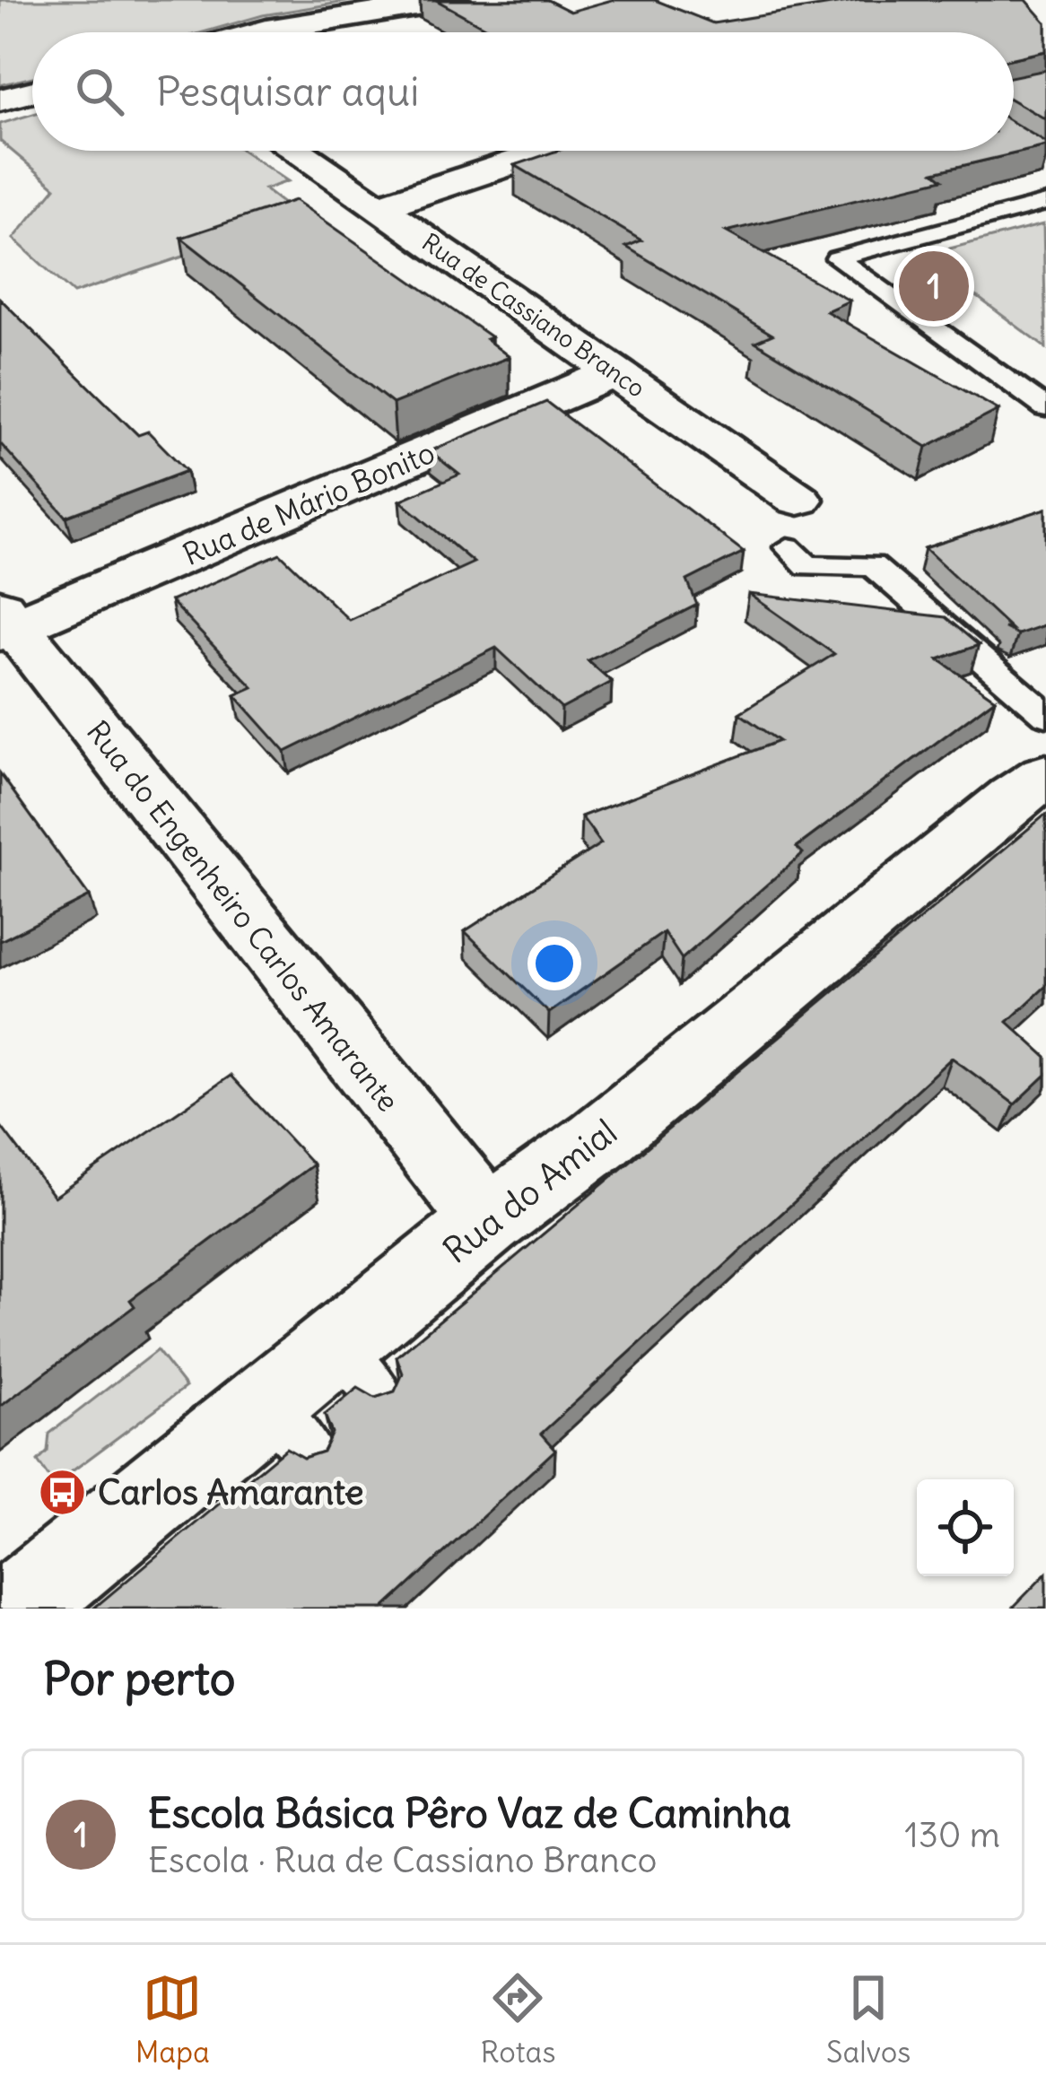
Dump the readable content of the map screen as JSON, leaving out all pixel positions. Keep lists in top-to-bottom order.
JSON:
{
  "streets": {
    "street": [
      "Rua de Cassiano Branco",
      "Rua de Mário Bonito",
      "Rua do Engenheiro Carlos Amarante",
      "Rua do Amial"
    ]
  },
  "crossings": [
    ["Rua de Cassiano Branco", "Rua de Mário Bonito"],
    ["Rua de Mário Bonito", "Rua do Engenheiro Carlos Amarante"],
    ["Rua do Engenheiro Carlos Amarante", "Rua do Amial"]
  ],
  "places": {
    "bus stop": ["Carlos Amarante"]
  },
  "page": {
    "search": "Pesquisar aqui",
    "pins": "1",
    "heading": "Por perto",
    "list": [
      {
        "mark": "1",
        "name": "Escola Básica Pêro Vaz de Caminha",
        "note": "Escola · Rua de Cassiano Branco",
        "value": "130 m"
      }
    ],
    "nav": ["Mapa", "Rotas", "Salvos"]
  }
}
